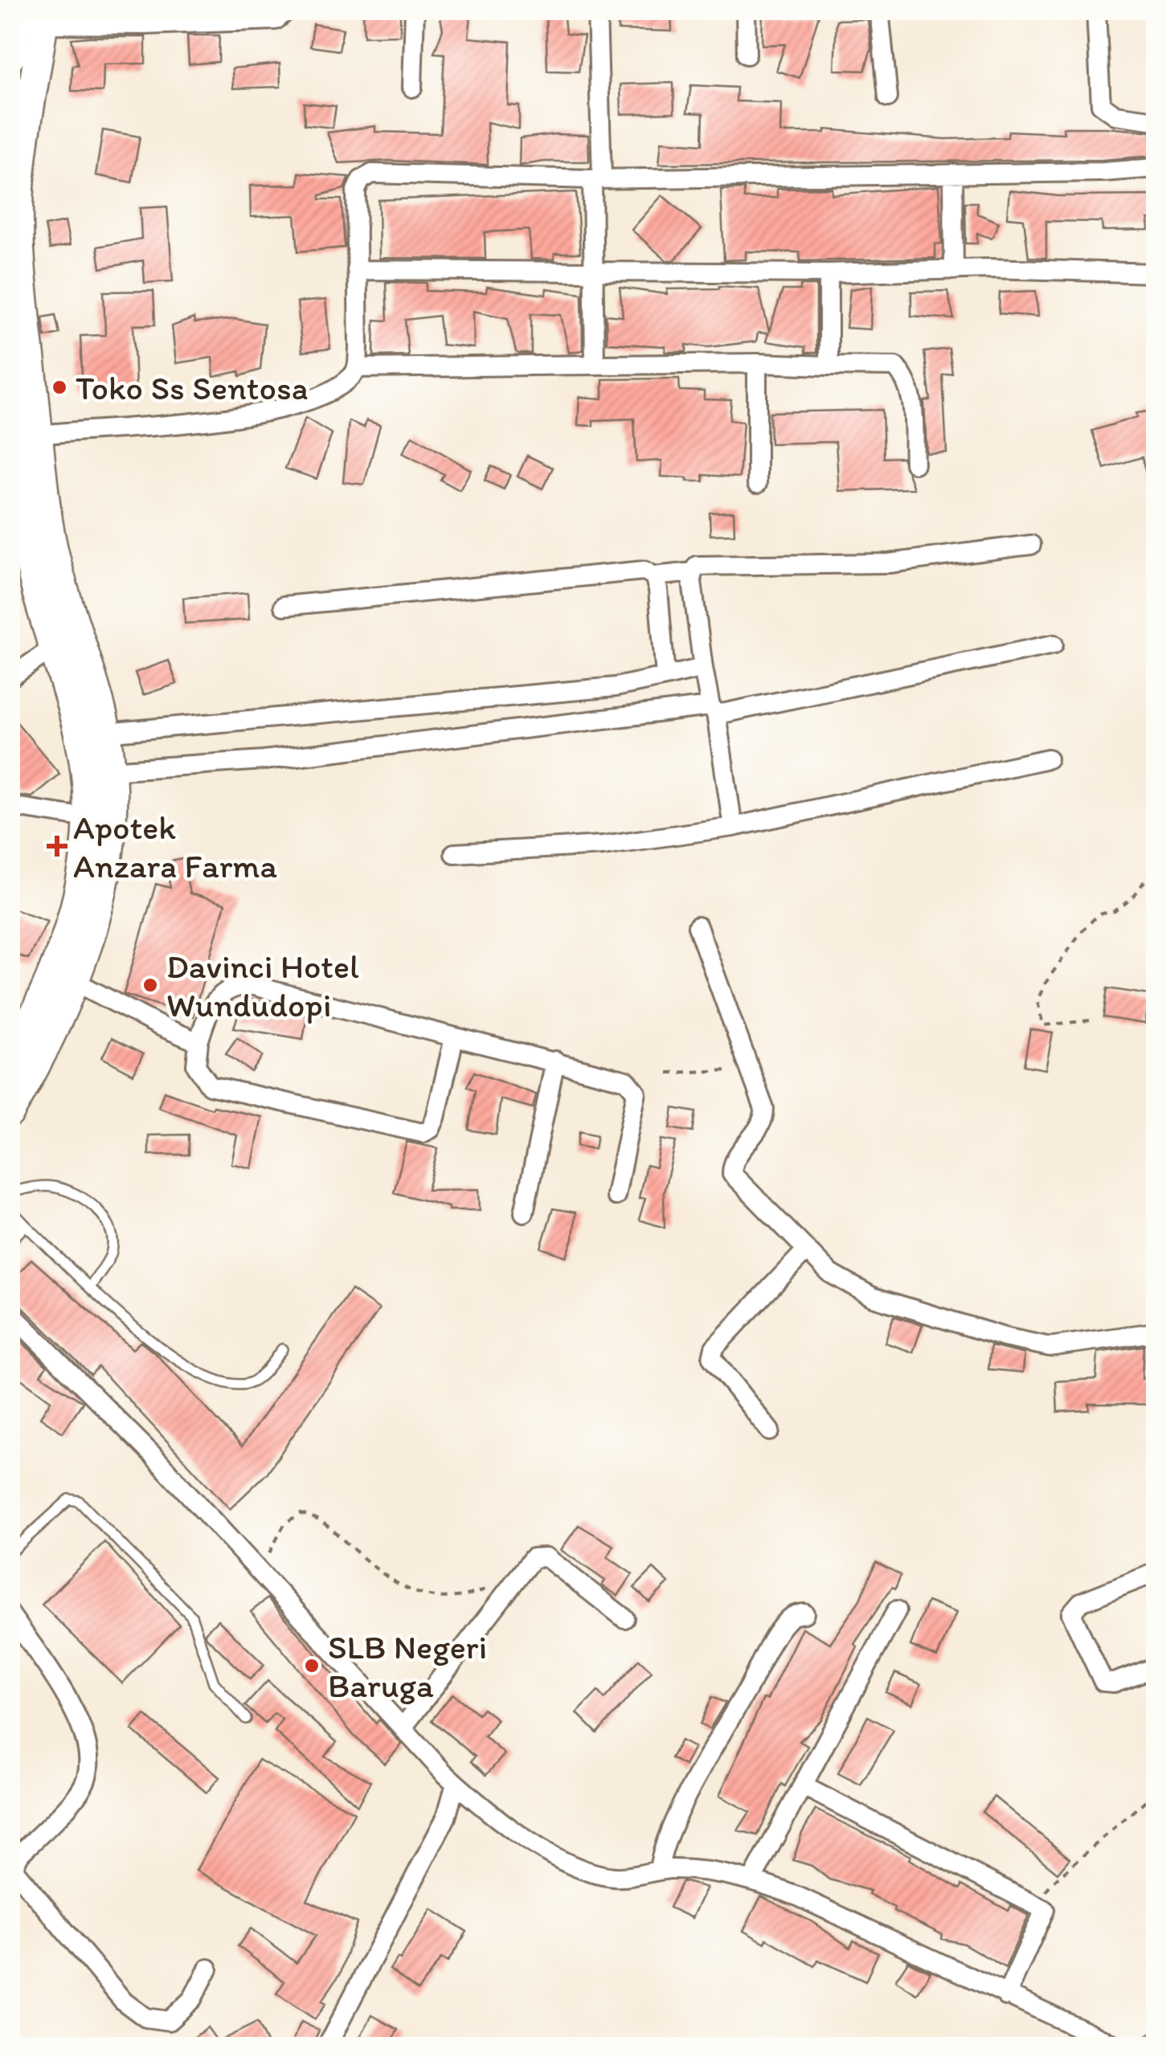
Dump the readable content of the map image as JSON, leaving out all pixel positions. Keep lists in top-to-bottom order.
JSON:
{
  "places": {
    "other": ["Toko Ss Sentosa", "Davinci Hotel Wundudopi", "SLB Negeri Baruga"],
    "health": ["Apotek Anzara Farma"]
  }
}
